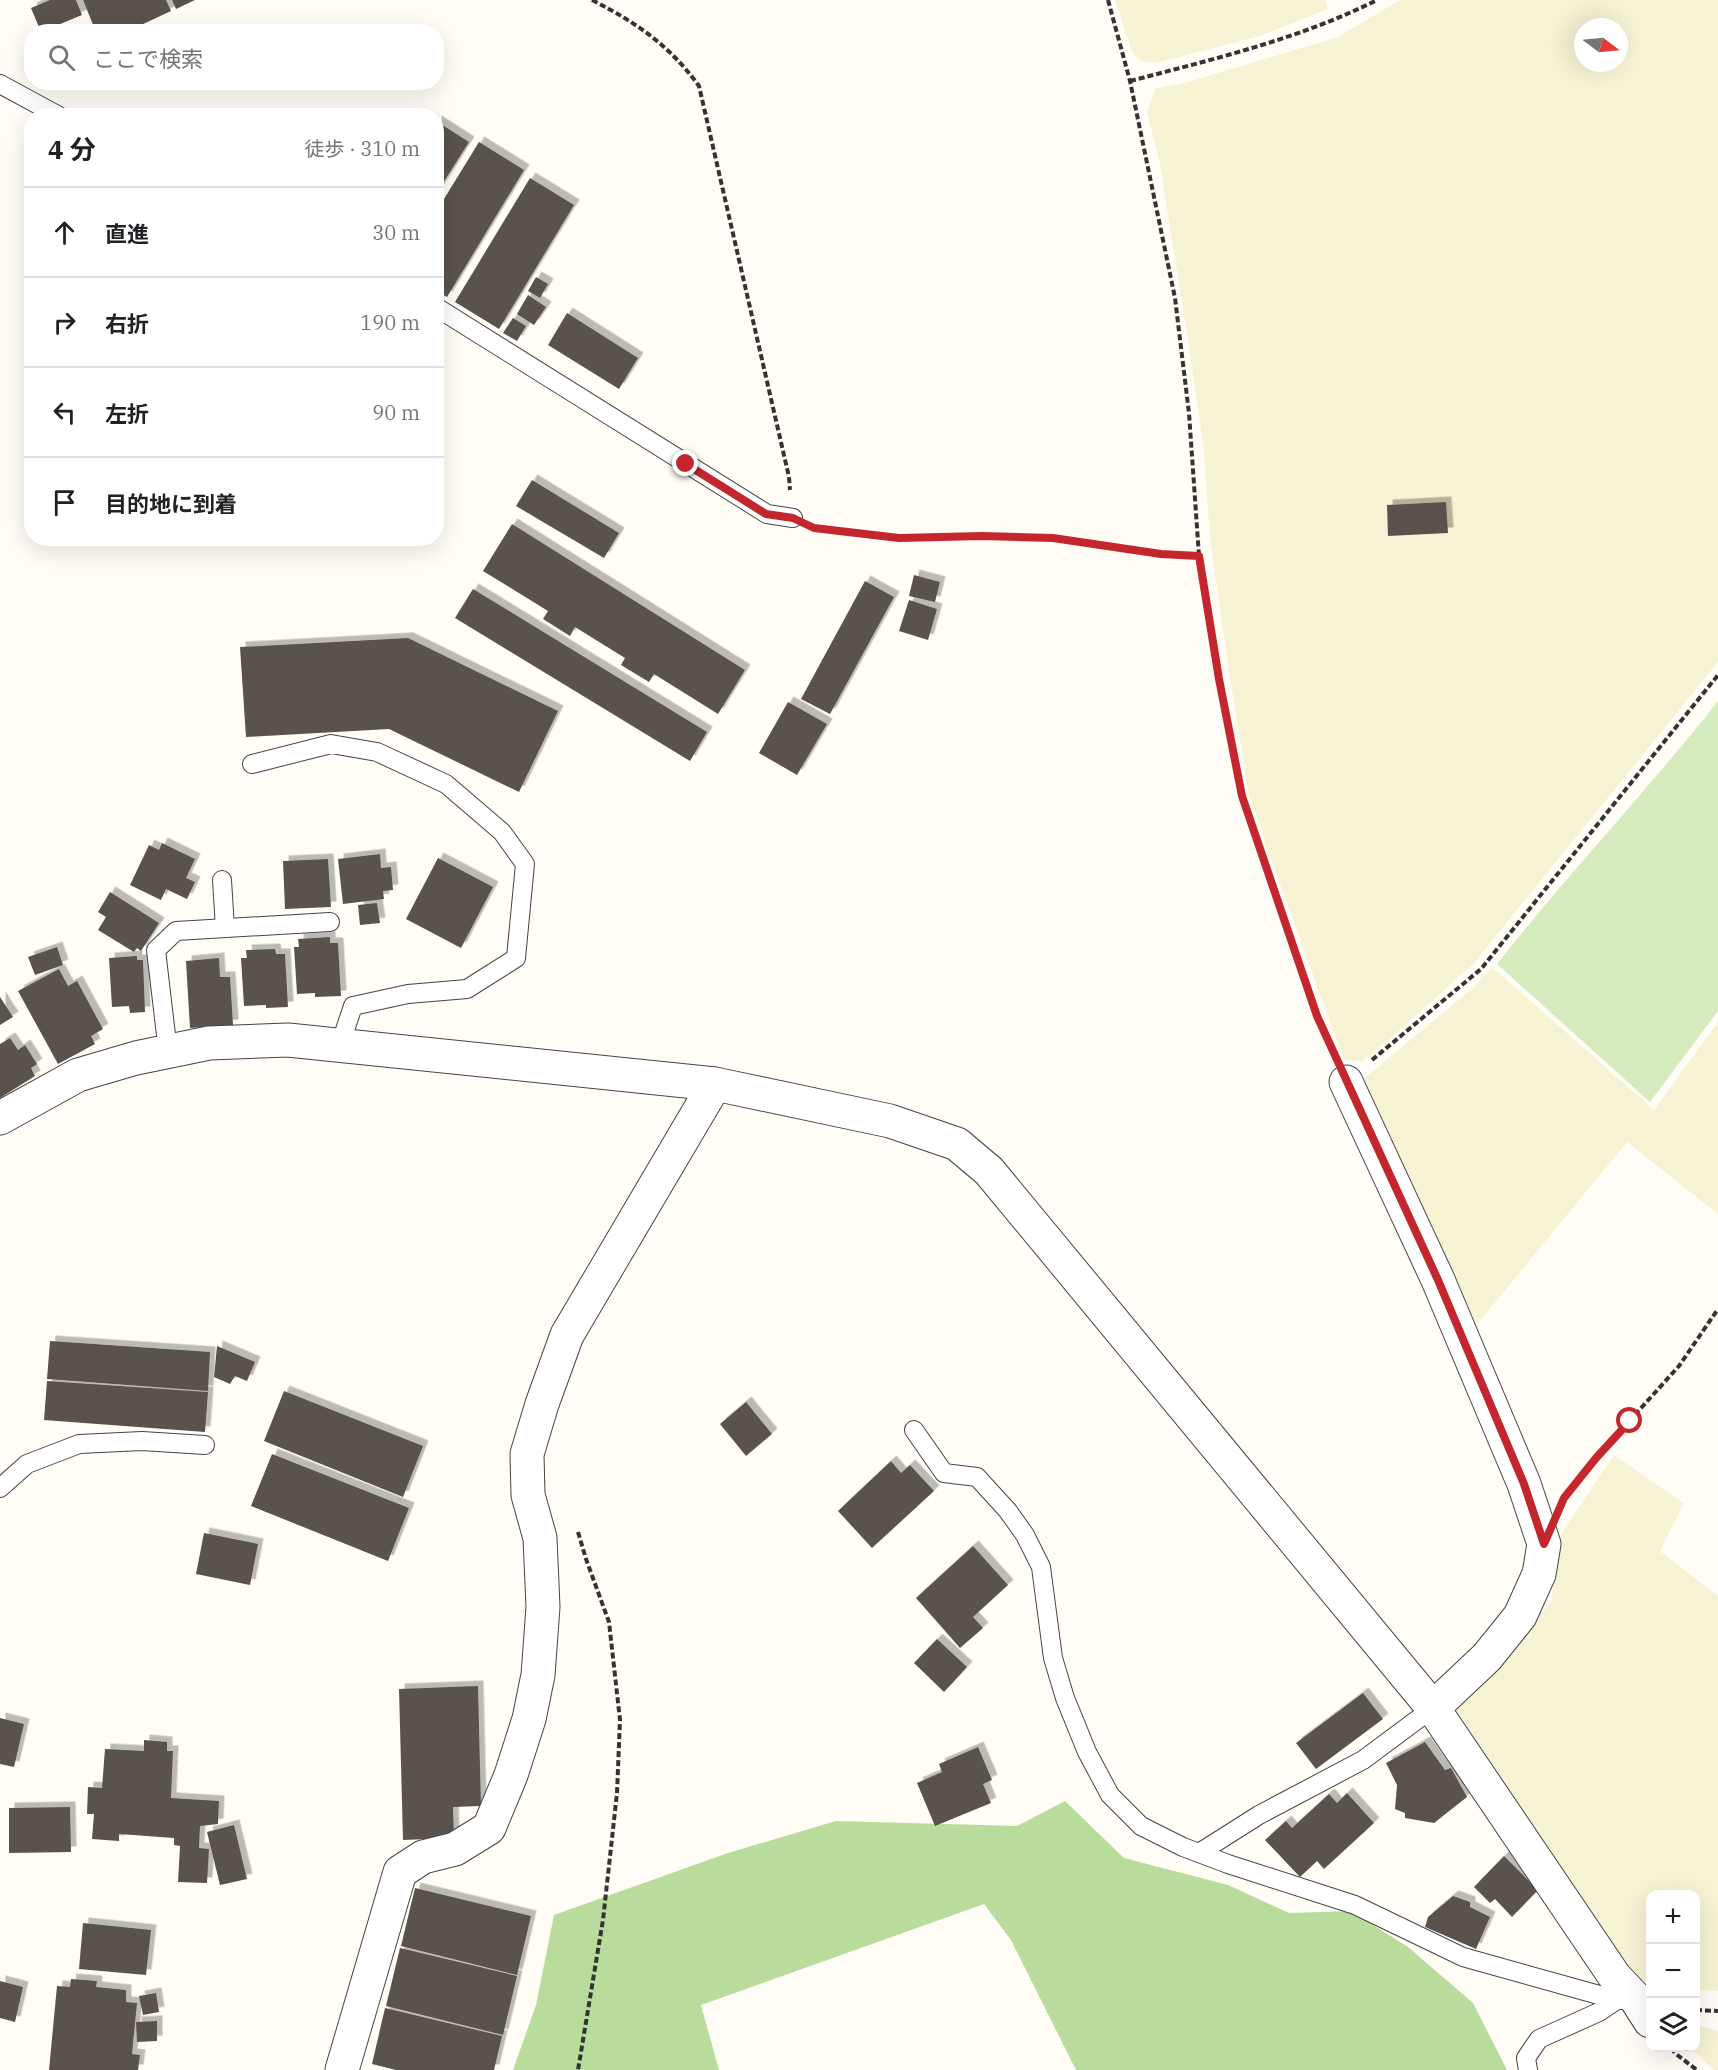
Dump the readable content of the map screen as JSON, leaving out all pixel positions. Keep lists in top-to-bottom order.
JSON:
{
  "north": "right",
  "page": {
    "search": "ここで検索",
    "heading": ["4 分", "徒歩 · 310 m"],
    "list": [
      ["直進", "30 m"],
      ["右折", "190 m"],
      ["左折", "90 m"],
      "目的地に到着"
    ],
    "map_buttons": ["+", "−"]
  }
}
